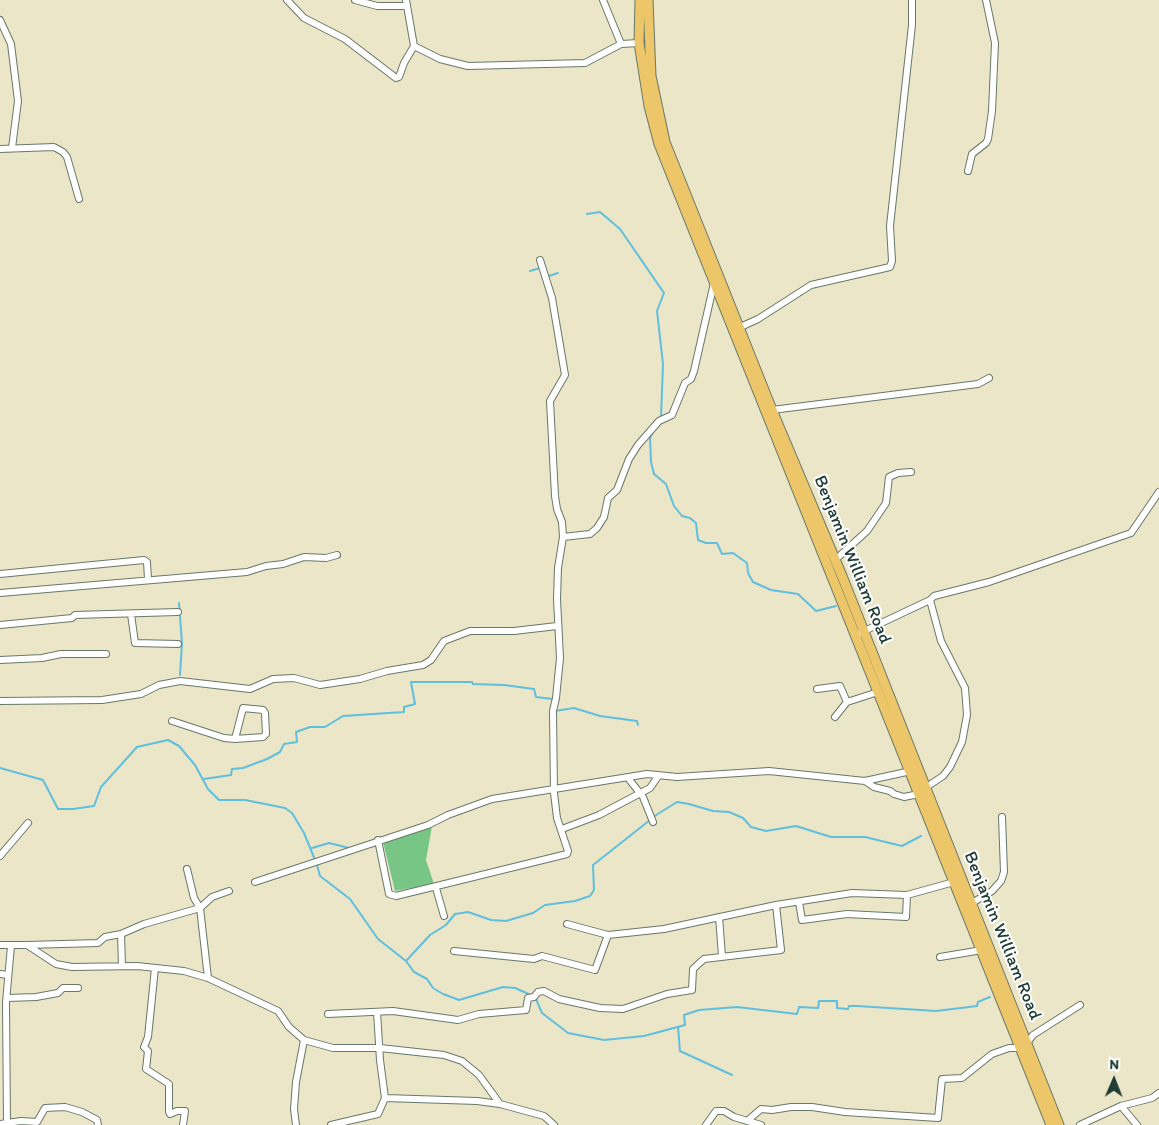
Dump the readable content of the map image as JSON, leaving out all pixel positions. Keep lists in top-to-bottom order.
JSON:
{
  "streets": {
    "main road": ["Benjamin William Road"]
  },
  "north": "top"
}
